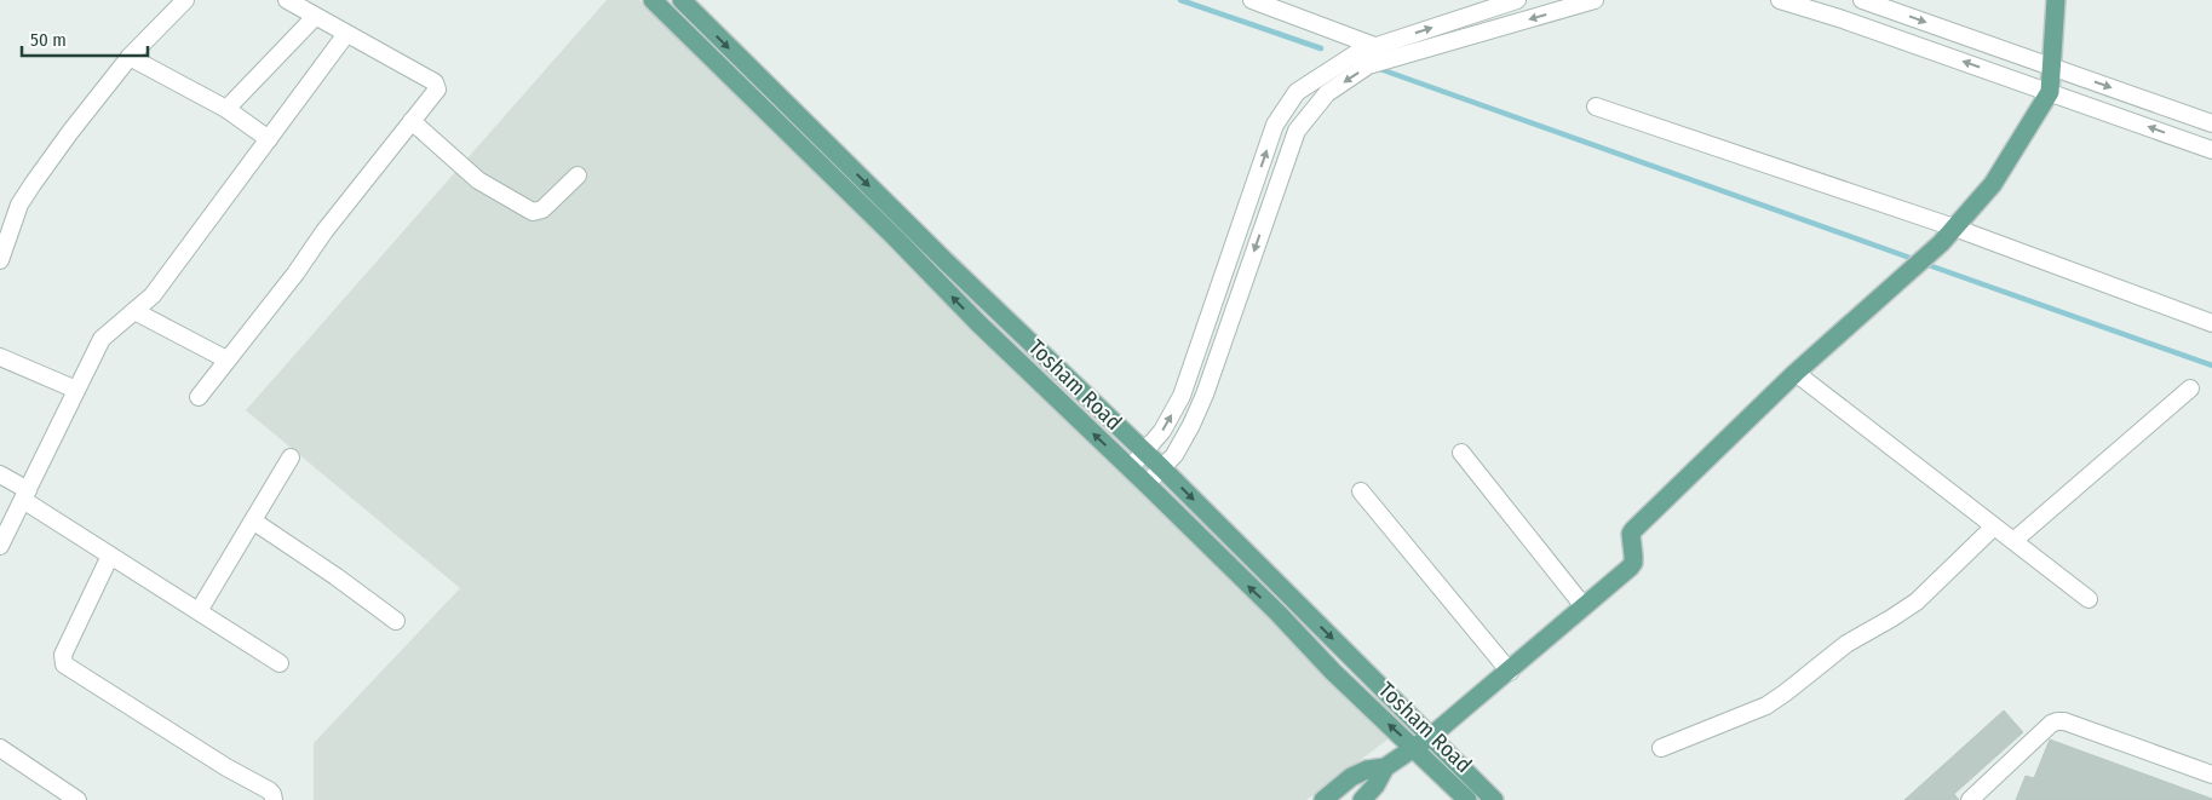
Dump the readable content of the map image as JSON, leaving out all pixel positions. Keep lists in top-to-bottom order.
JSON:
{
  "streets": {
    "main road": ["Tosham Road"]
  },
  "scale_bar": "50 m"
}
